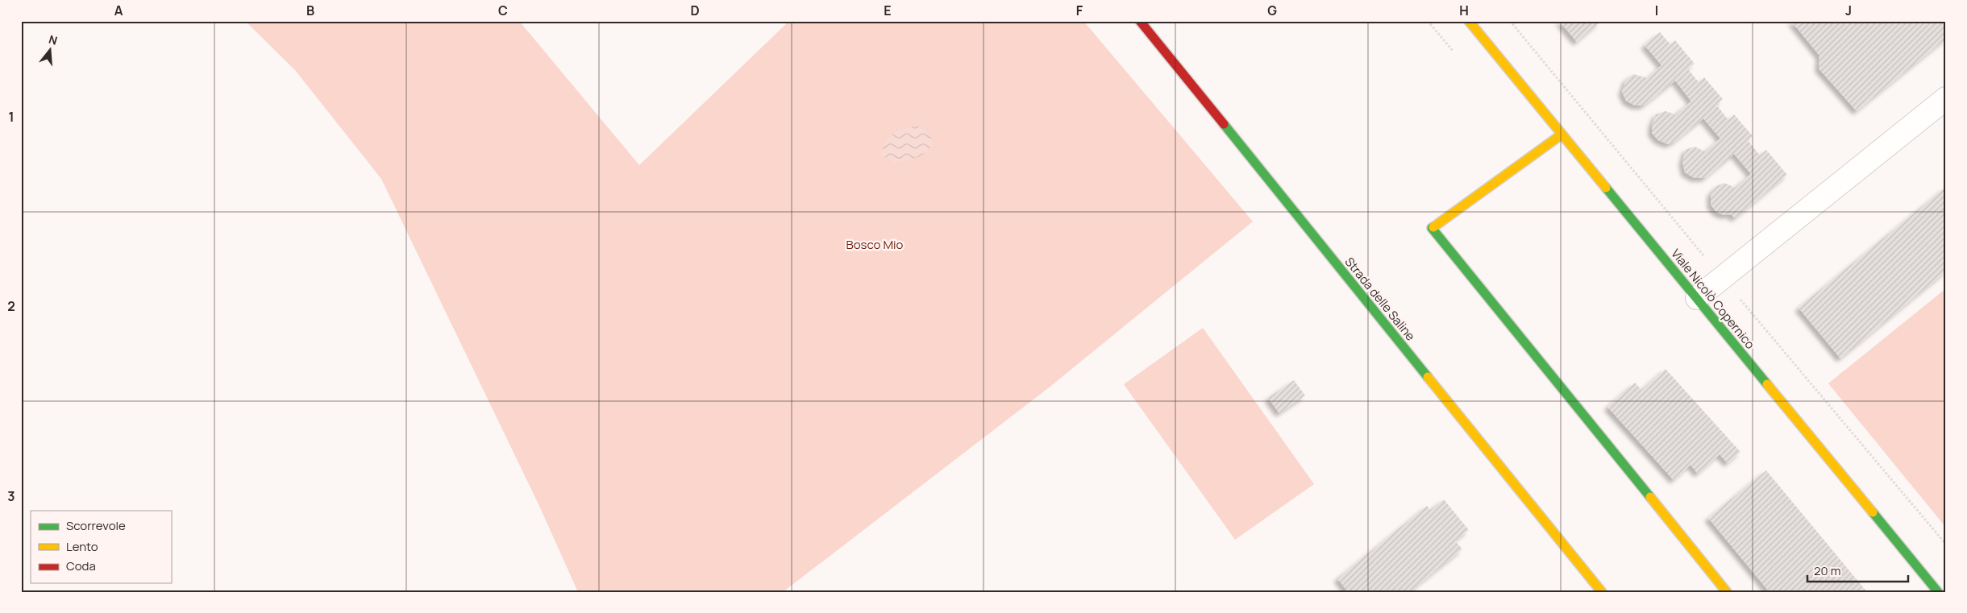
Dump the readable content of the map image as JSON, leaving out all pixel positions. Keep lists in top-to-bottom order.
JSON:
{
  "streets": {
    "street": ["Strada delle Saline", "Viale Nicolò Copernico"]
  },
  "parks": ["Bosco Mio"],
  "legend": ["Scorrevole", "Lento", "Coda"],
  "scale_bar": "20 m",
  "north": "top",
  "grid": {
    "columns": [
      "A",
      "B",
      "C",
      "D",
      "E",
      "F",
      "G",
      "H",
      "I",
      "J"
    ],
    "rows": ["1", "2", "3"]
  }
}
